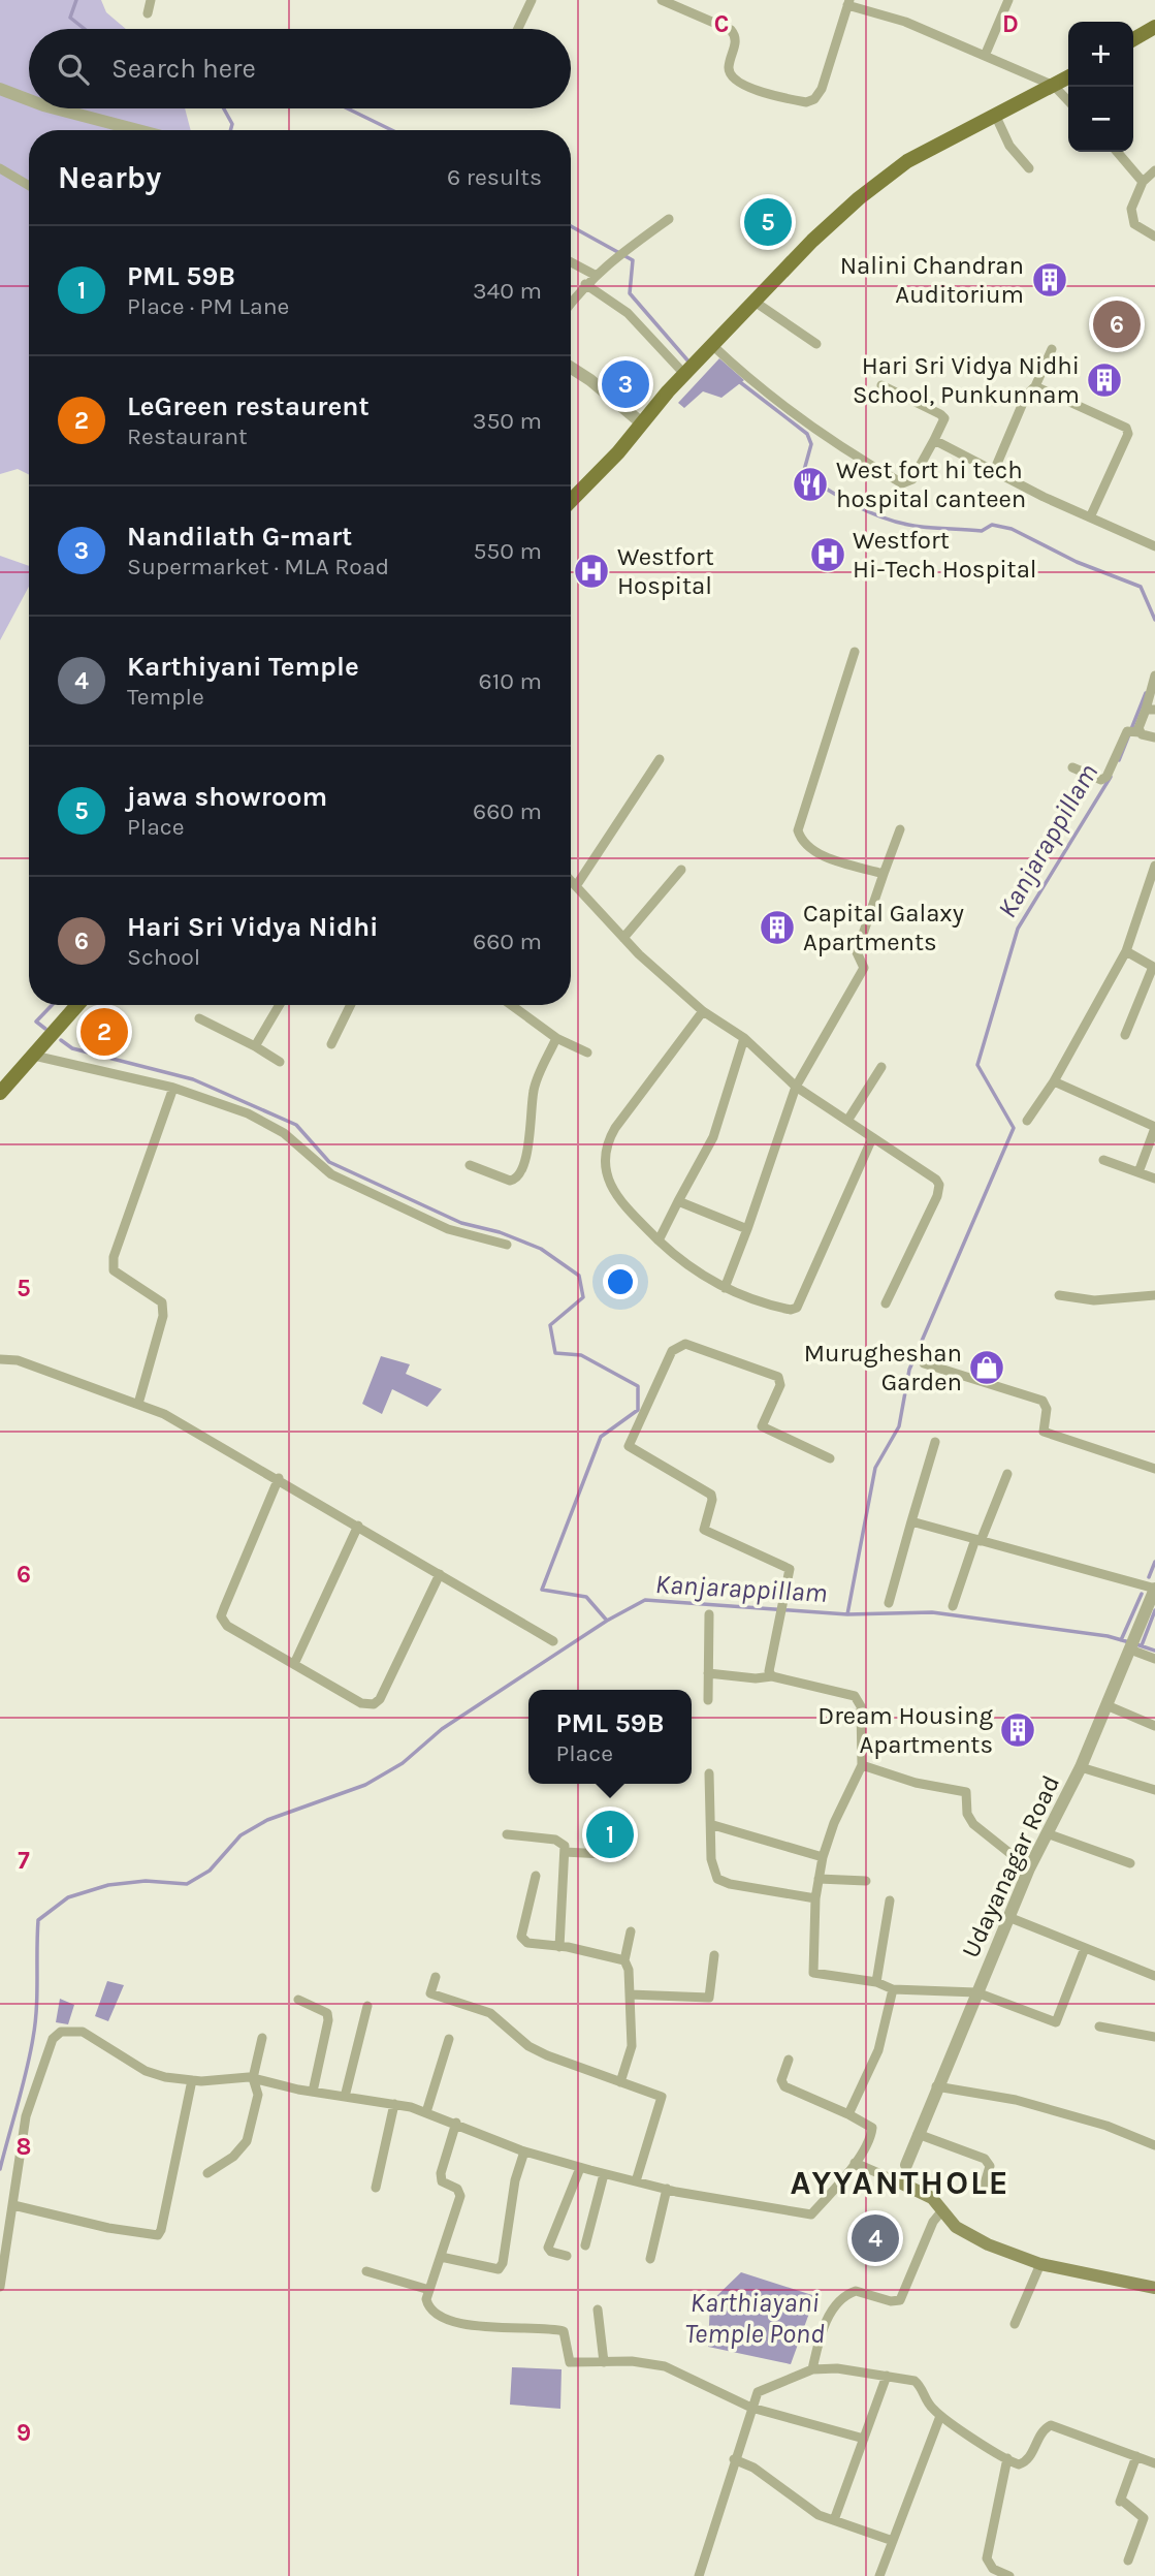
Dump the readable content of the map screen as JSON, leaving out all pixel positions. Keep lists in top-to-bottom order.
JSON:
{
  "streets": {
    "street": ["Udayanagar Road"]
  },
  "districts": ["AYYANTHOLE"],
  "water": ["Kanjarappillam", "Karthiayani Temple Pond"],
  "places": {
    "building": [
      "Nalini Chandran Auditorium",
      "Hari Sri Vidya Nidhi School, Punkunnam",
      "Capital Galaxy Apartments",
      "Dream Housing Apartments"
    ],
    "restaurant": ["West fort hi tech hospital canteen"],
    "hospital": ["Westfort Hi-Tech Hospital", "Westfort Hospital"],
    "shop": ["Murugheshan Garden"]
  },
  "page": {
    "map_buttons": ["+", "−"],
    "search": "Search here",
    "heading": ["Nearby", "6 results"],
    "pins": [
      "5",
      "6",
      "3",
      "2",
      "1",
      "4"
    ],
    "list": [
      {
        "mark": "1",
        "name": "PML 59B",
        "note": "Place · PM Lane",
        "value": "340 m"
      },
      {
        "mark": "2",
        "name": "LeGreen restaurent",
        "note": "Restaurant",
        "value": "350 m"
      },
      {
        "mark": "3",
        "name": "Nandilath G-mart",
        "note": "Supermarket · MLA Road",
        "value": "550 m"
      },
      {
        "mark": "4",
        "name": "Karthiyani Temple",
        "note": "Temple",
        "value": "610 m"
      },
      {
        "mark": "5",
        "name": "jawa showroom",
        "note": "Place",
        "value": "660 m"
      },
      {
        "mark": "6",
        "name": "Hari Sri Vidya Nidhi",
        "note": "School",
        "value": "660 m"
      }
    ],
    "popup": ["PML 59B", "Place"]
  },
  "grid": {
    "columns": ["C", "D"],
    "rows": [
      "5",
      "6",
      "7",
      "8",
      "9"
    ]
  }
}
